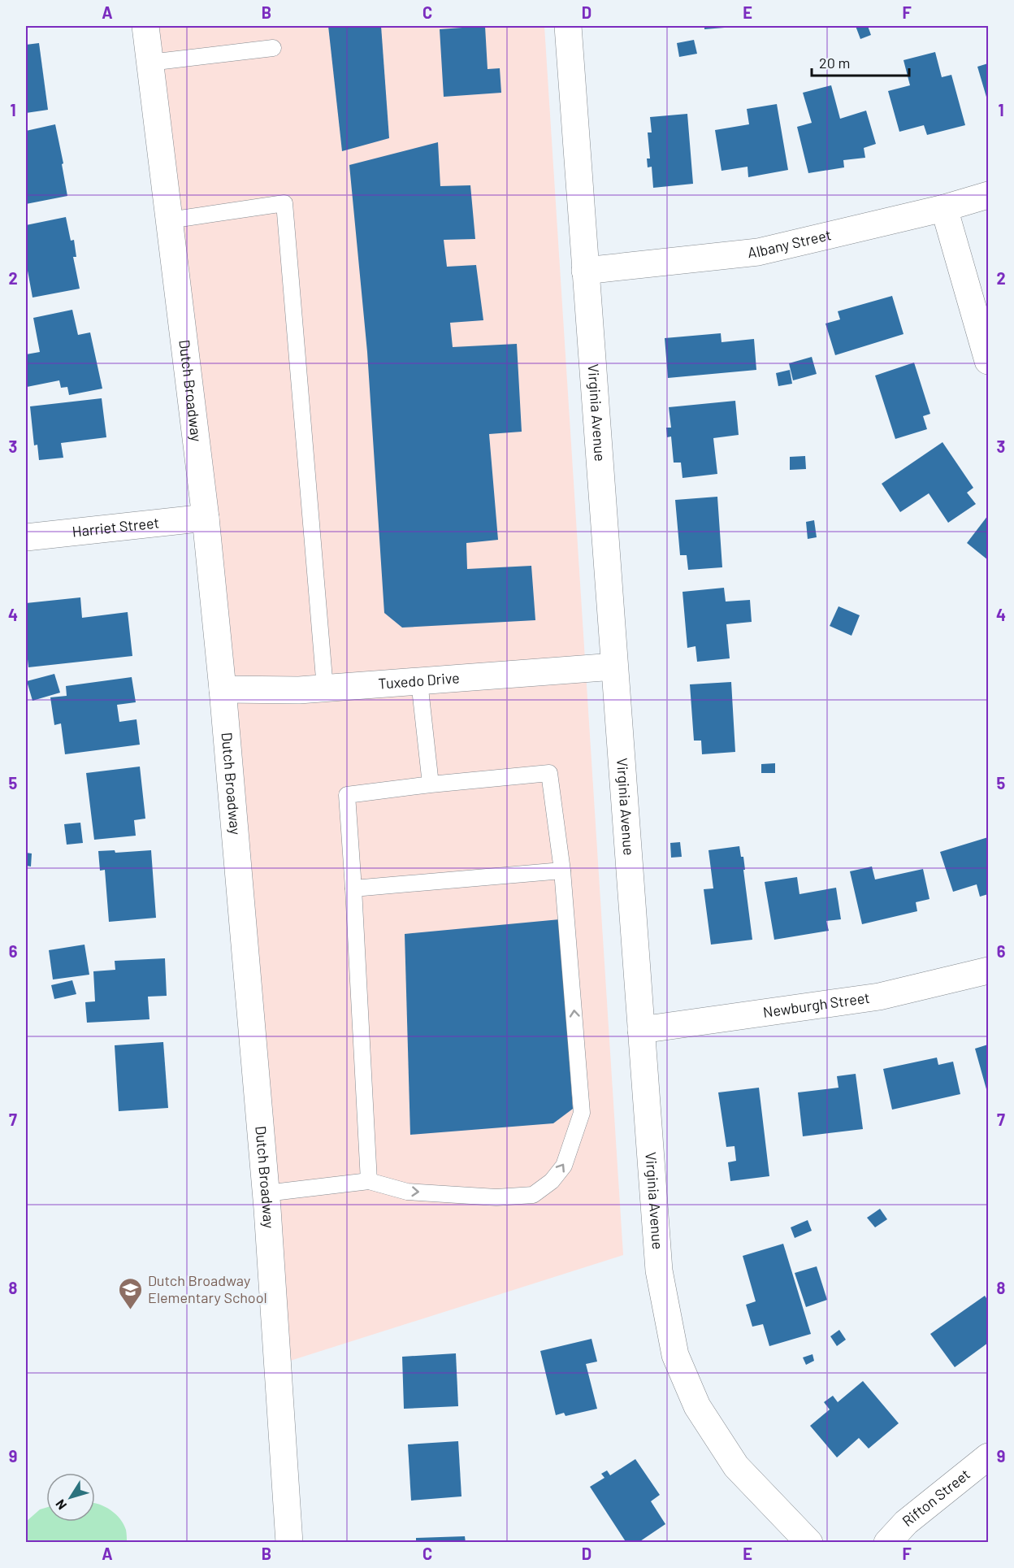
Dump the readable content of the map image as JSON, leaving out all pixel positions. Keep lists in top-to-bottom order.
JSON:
{
  "streets": {
    "street": [
      "Albany Street",
      "Dutch Broadway",
      "Virginia Avenue",
      "Harriet Street",
      "Tuxedo Drive",
      "Newburgh Street",
      "Rifton Street"
    ]
  },
  "crossings": [
    ["Albany Street", "Virginia Avenue"],
    ["Dutch Broadway", "Harriet Street"],
    ["Dutch Broadway", "Tuxedo Drive"],
    ["Virginia Avenue", "Tuxedo Drive"],
    ["Virginia Avenue", "Newburgh Street"]
  ],
  "places": {
    "school or university": ["Dutch Broadway Elementary School"]
  },
  "scale_bar": "20 m",
  "north": "bottom left",
  "grid": {
    "columns": [
      "A",
      "B",
      "C",
      "D",
      "E",
      "F"
    ],
    "rows": [
      "1",
      "2",
      "3",
      "4",
      "5",
      "6",
      "7",
      "8",
      "9"
    ]
  }
}
